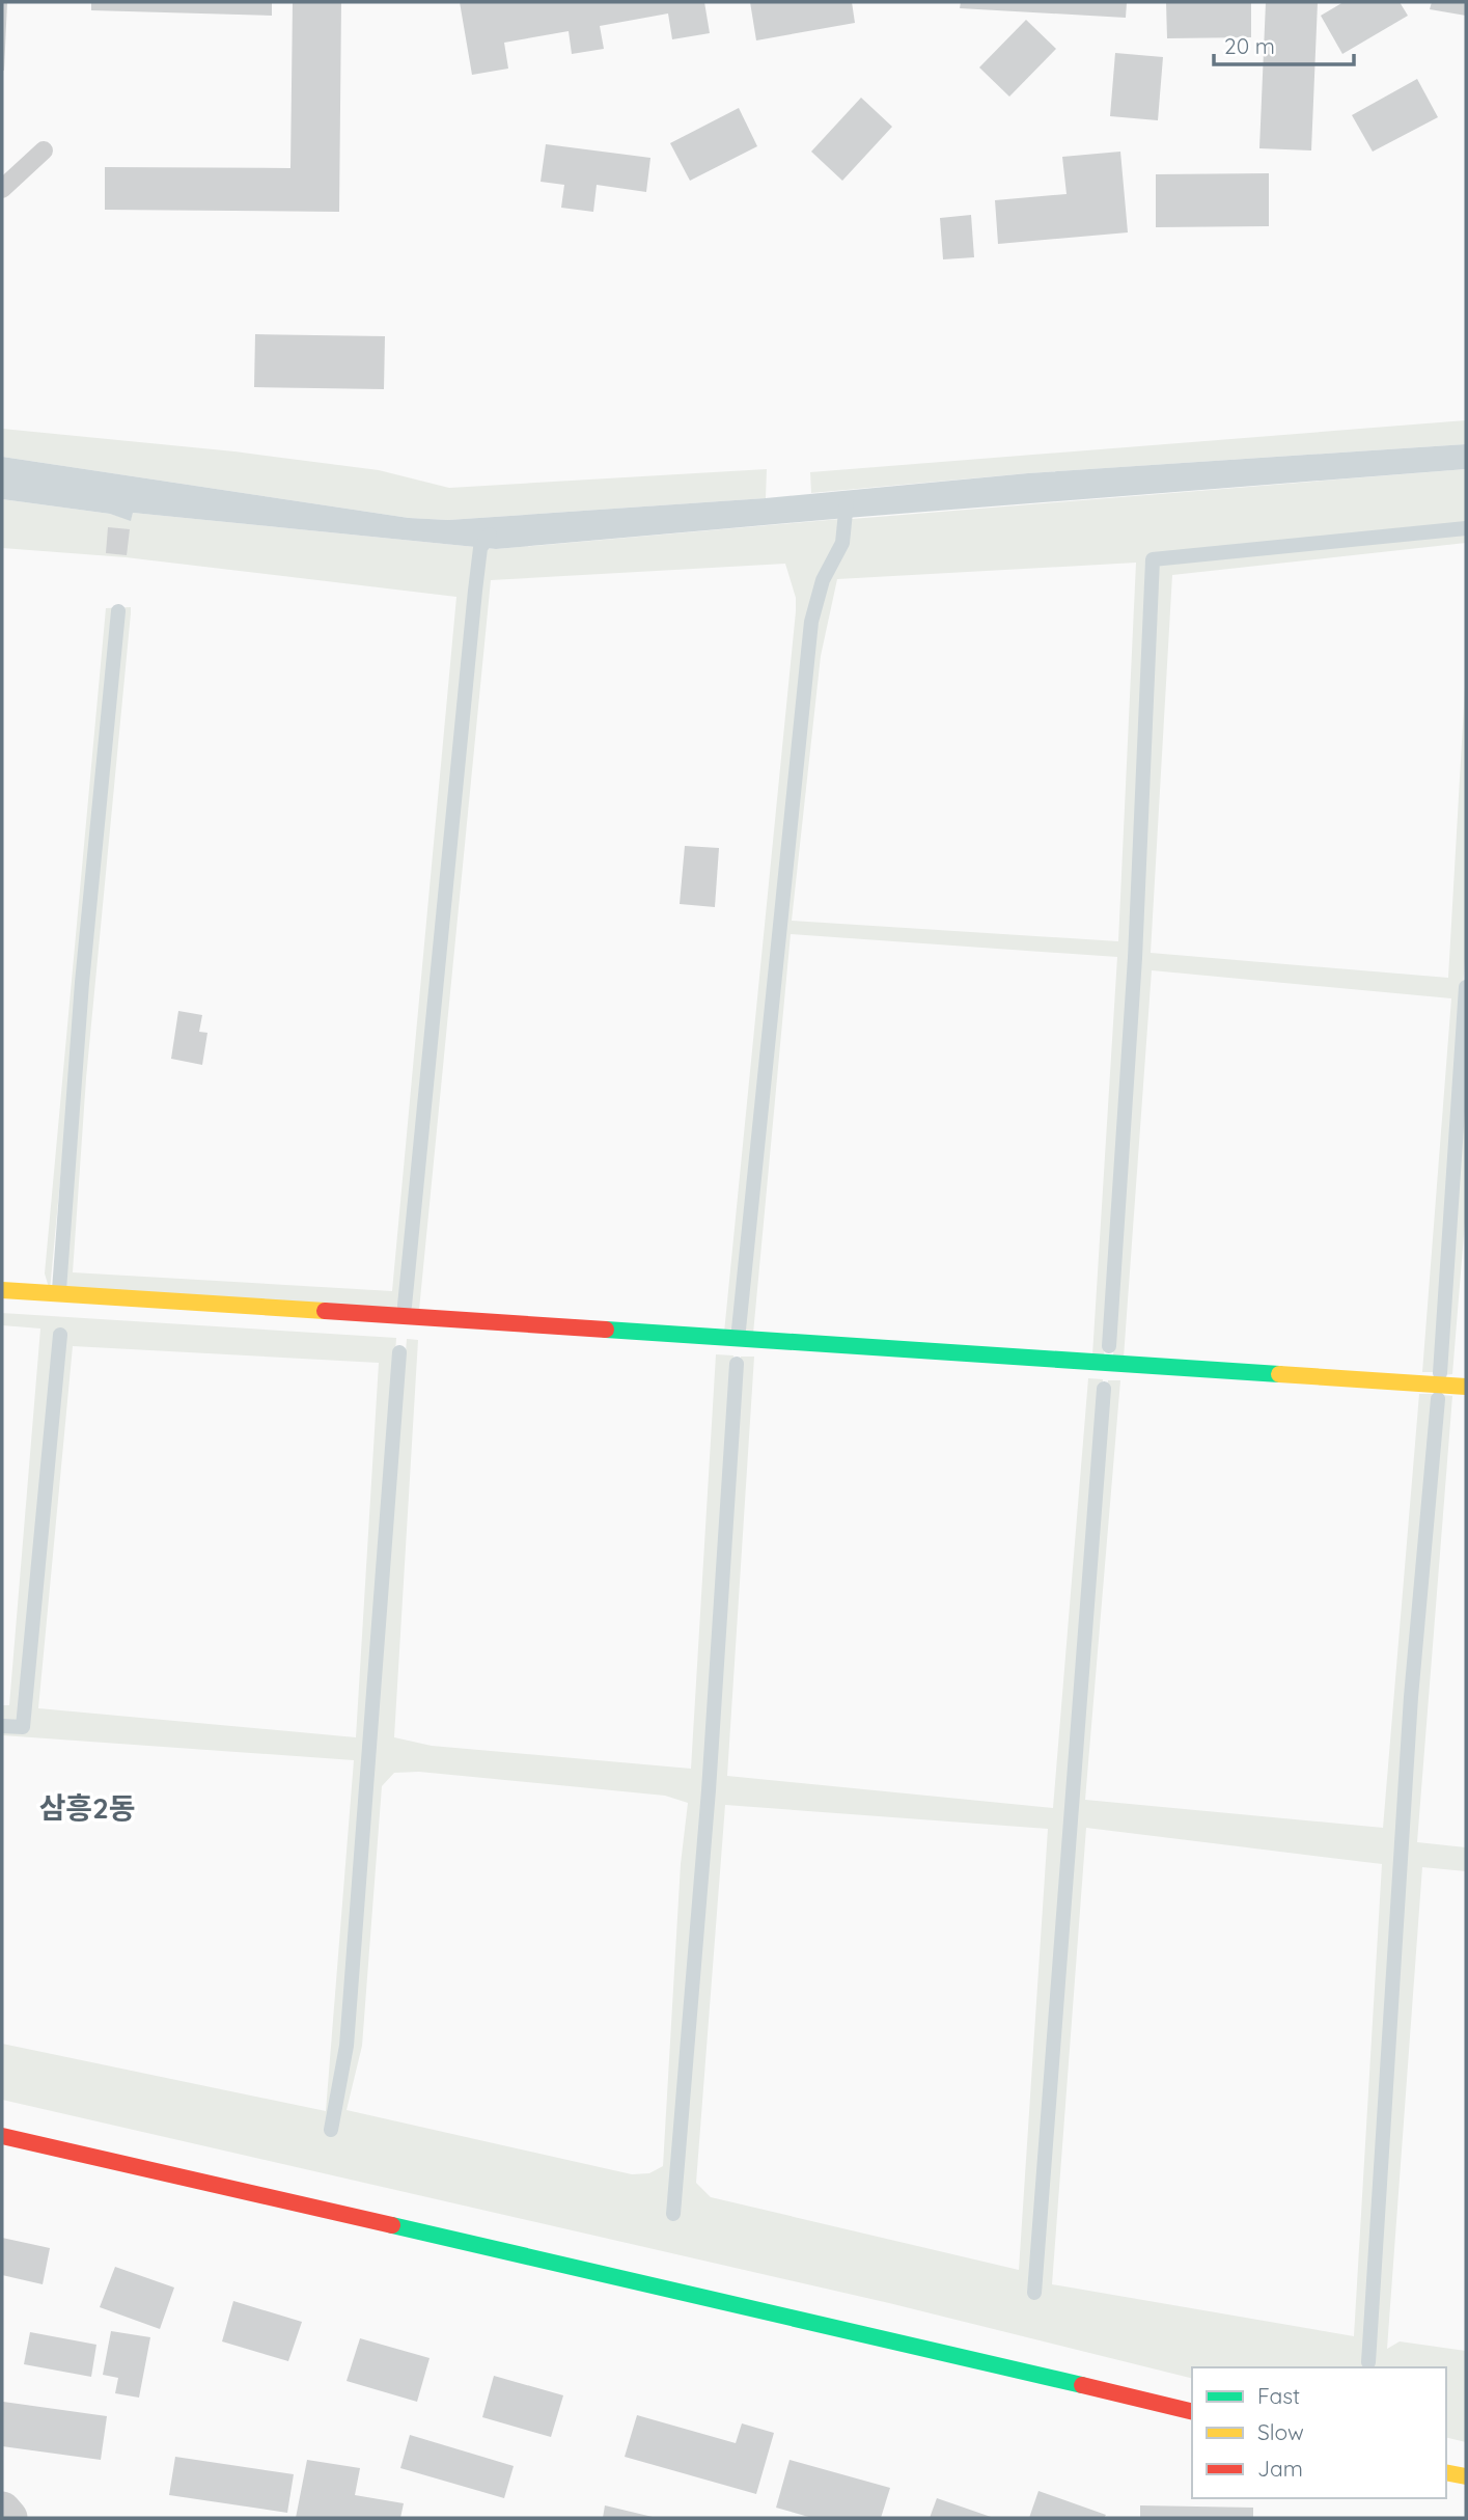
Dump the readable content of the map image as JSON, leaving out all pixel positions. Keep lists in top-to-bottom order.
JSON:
{
  "districts": ["삼흥2동"],
  "legend": ["Fast", "Slow", "Jam"],
  "scale_bar": "20 m"
}
